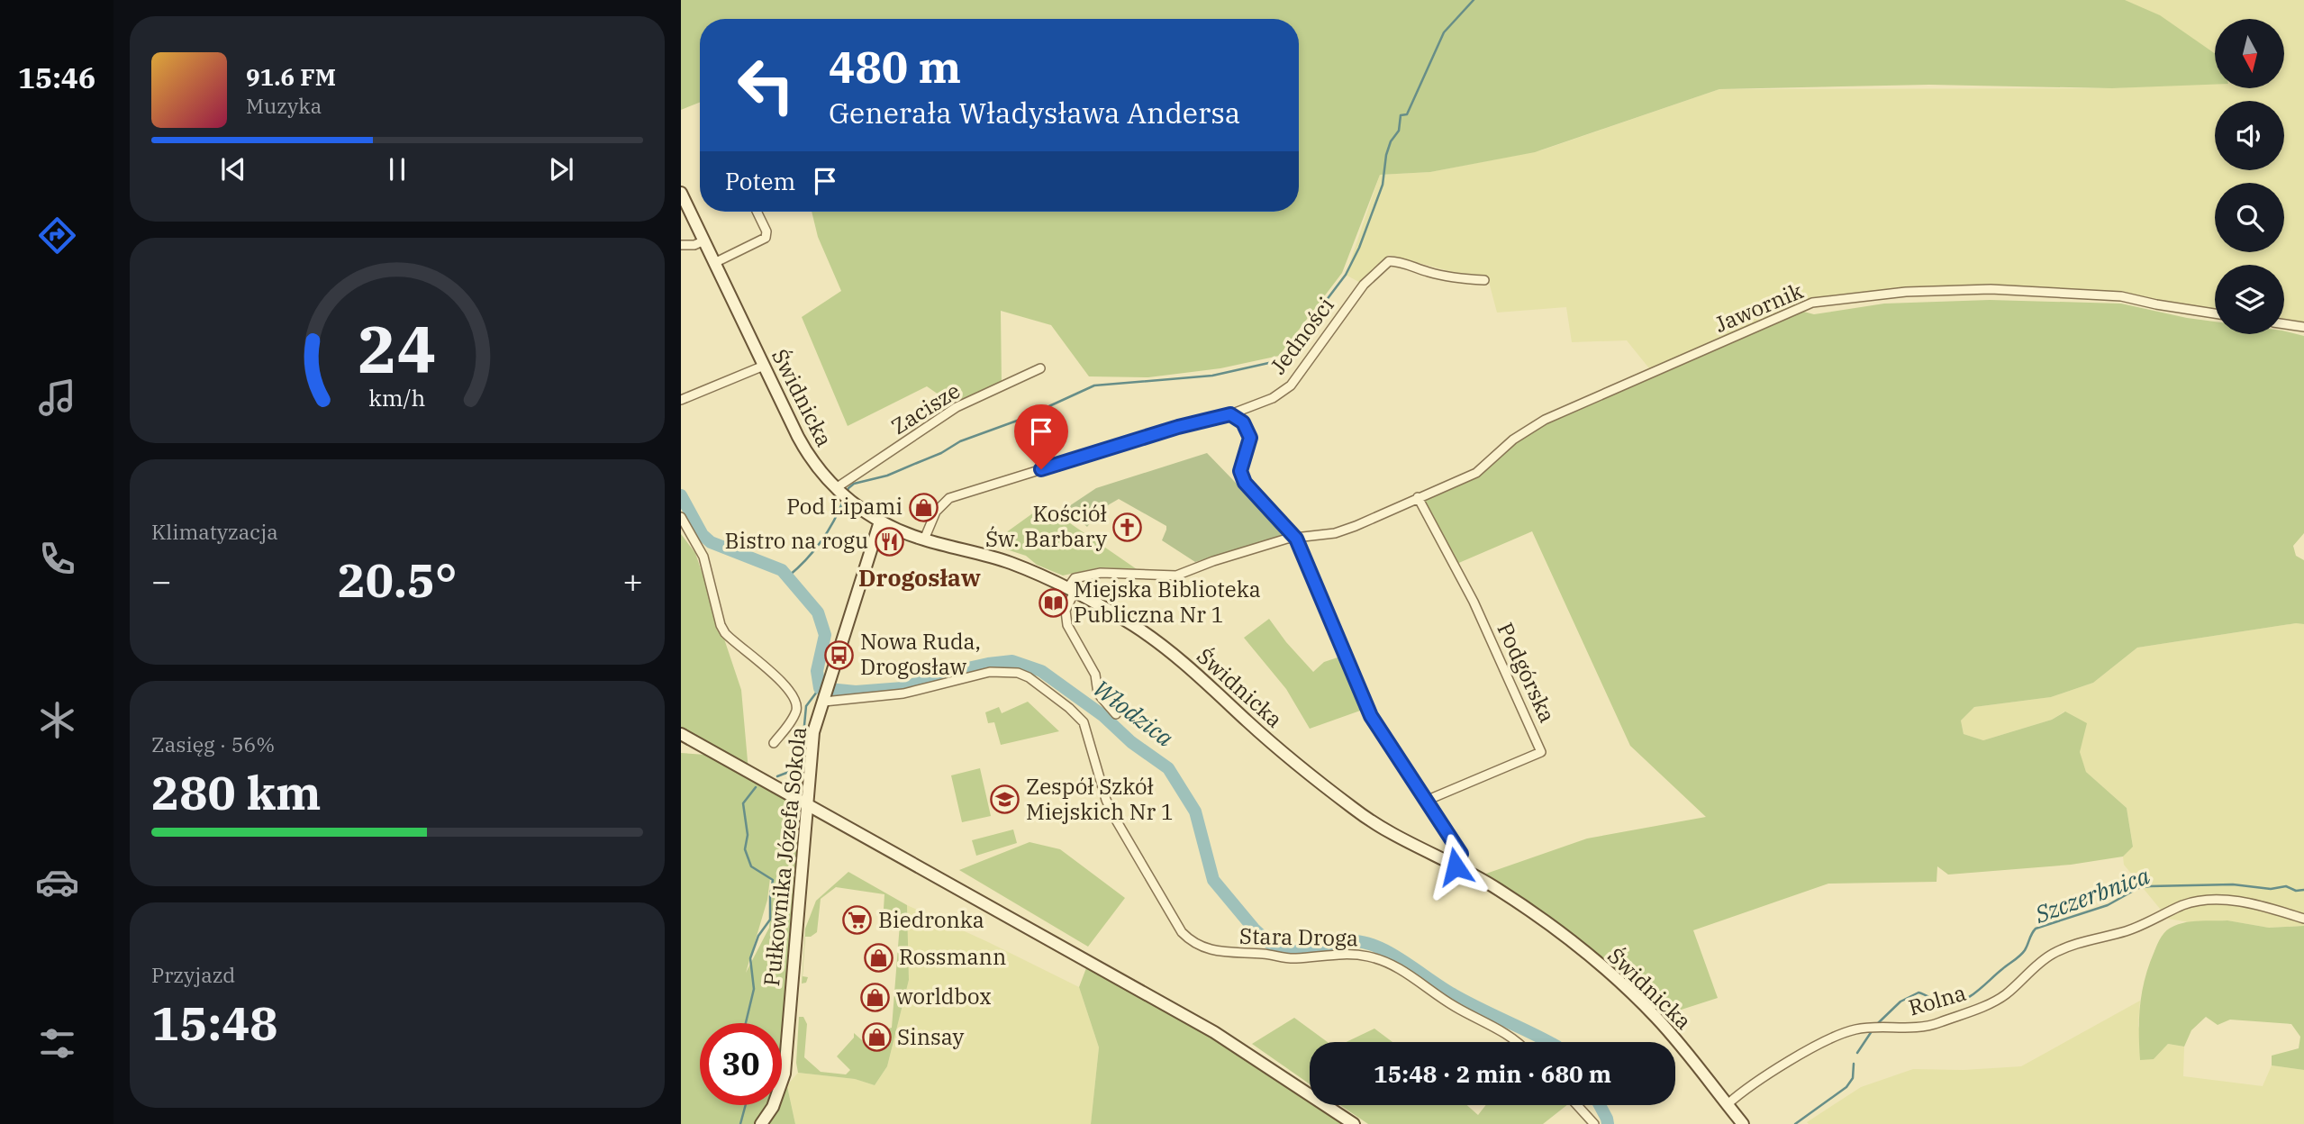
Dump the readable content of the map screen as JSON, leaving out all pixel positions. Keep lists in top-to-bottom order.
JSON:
{
  "streets": {
    "street": [
      "Jawornik",
      "Jedności",
      "Świdnicka",
      "Zacisze",
      "Podgórska",
      "Pułkownika Józefa Sokola",
      "Stara Droga",
      "Rolna"
    ]
  },
  "crossings": [
    ["Jawornik", "Świdnicka"],
    ["Jawornik", "Podgórska"],
    ["Jedności", "Świdnicka"],
    ["Świdnicka", "Zacisze"],
    ["Świdnicka", "Pułkownika Józefa Sokola"],
    ["Świdnicka", "Rolna"],
    ["Pułkownika Józefa Sokola", "Stara Droga"]
  ],
  "districts": ["Drogosław"],
  "water": ["Włodzica", "Szczerbnica"],
  "places": {
    "shop": [
      "Pod Lipami",
      "Rossmann",
      "worldbox",
      "Sinsay"
    ],
    "church": ["Kościół Św. Barbary"],
    "restaurant": ["Bistro na rogu"],
    "library": ["Miejska Biblioteka Publiczna Nr 1"],
    "bus stop": ["Nowa Ruda, Drogosław"],
    "school or university": ["Zespół Szkół Miejskich Nr 1"],
    "supermarket": ["Biedronka"]
  },
  "north": "bottom",
  "page": {
    "tabs": "15:46",
    "turn": ["480 m", "Generała Władysława Andersa"],
    "song": ["91.6 FM", "Muzyka"],
    "then": "Potem",
    "tile": [
      "Klimatyzacja",
      ["Zasięg · 56%", "280 km"],
      ["Przyjazd", "15:48"]
    ],
    "heat": ["−", "20.5°", "+"],
    "limit": "30",
    "trip": "15:48 · 2 min · 680 m",
    "gauge": ["24", "km/h"]
  }
}
